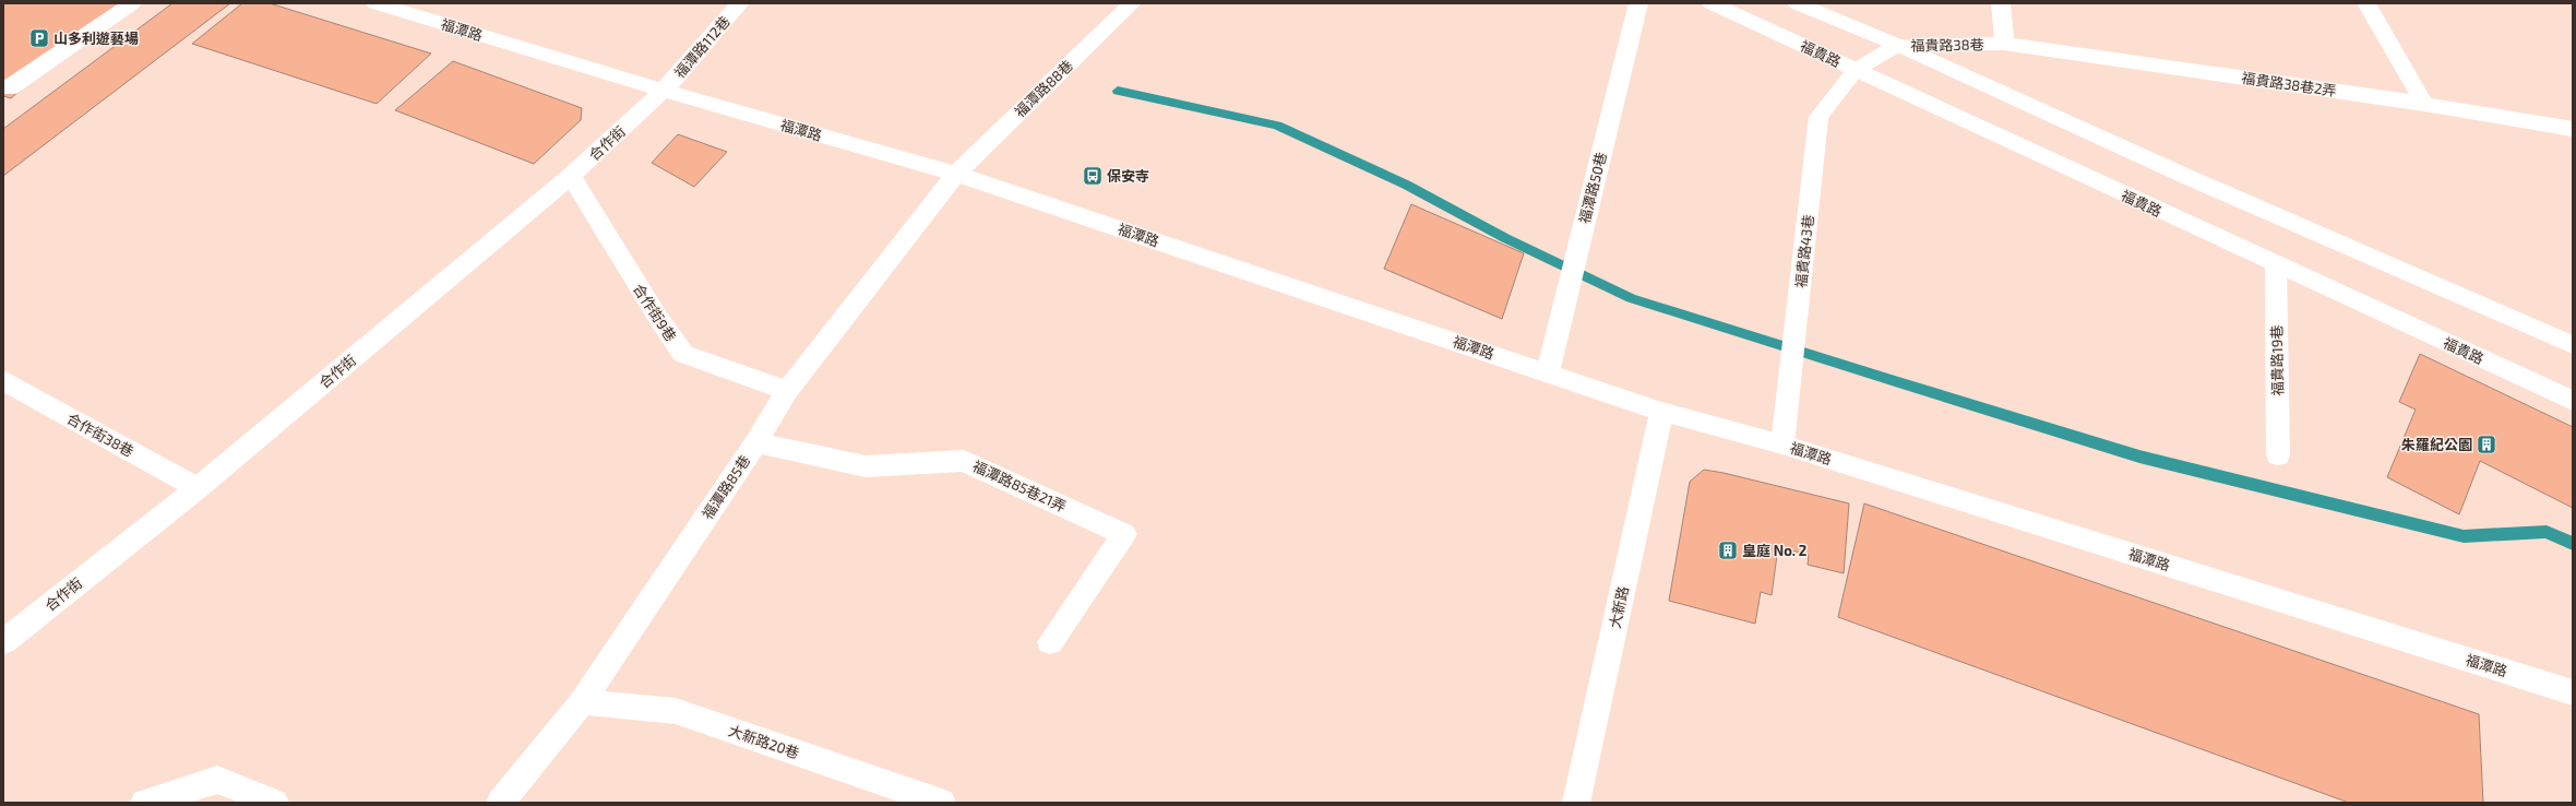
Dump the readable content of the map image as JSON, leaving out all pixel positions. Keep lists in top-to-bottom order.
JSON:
{
  "streets": {
    "street": [
      "福潭路",
      "福貴路38巷",
      "福潭路112巷",
      "福貴路",
      "福貴路38巷2弄",
      "福潭路88巷",
      "合作街",
      "福潭路50巷",
      "福貴路43巷",
      "合作街9巷",
      "福貴路19巷",
      "合作街38巷",
      "福潭路85巷21弄",
      "福潭路85巷",
      "大新路",
      "大新路20巷"
    ]
  },
  "crossings": [
    ["福潭路", "福潭路112巷"],
    ["福潭路", "福潭路88巷"],
    ["福潭路", "合作街"],
    ["福潭路", "福潭路50巷"],
    ["福潭路", "福貴路43巷"],
    ["福潭路", "福潭路85巷"],
    ["福潭路", "大新路"],
    ["福貴路38巷", "福貴路"],
    ["福貴路38巷", "福貴路38巷2弄"],
    ["福貴路38巷", "福貴路43巷"],
    ["福潭路112巷", "合作街"],
    ["福貴路", "福貴路43巷"],
    ["福貴路", "福貴路19巷"],
    ["福潭路88巷", "福潭路85巷"],
    ["合作街", "合作街9巷"],
    ["合作街", "合作街38巷"],
    ["合作街9巷", "福潭路85巷"],
    ["福潭路85巷21弄", "福潭路85巷"],
    ["福潭路85巷", "大新路20巷"]
  ],
  "places": {
    "parking": ["山多利遊藝場"],
    "bus stop": ["保安寺"],
    "building": ["朱羅紀公園", "皇庭 No. 2"]
  }
}
